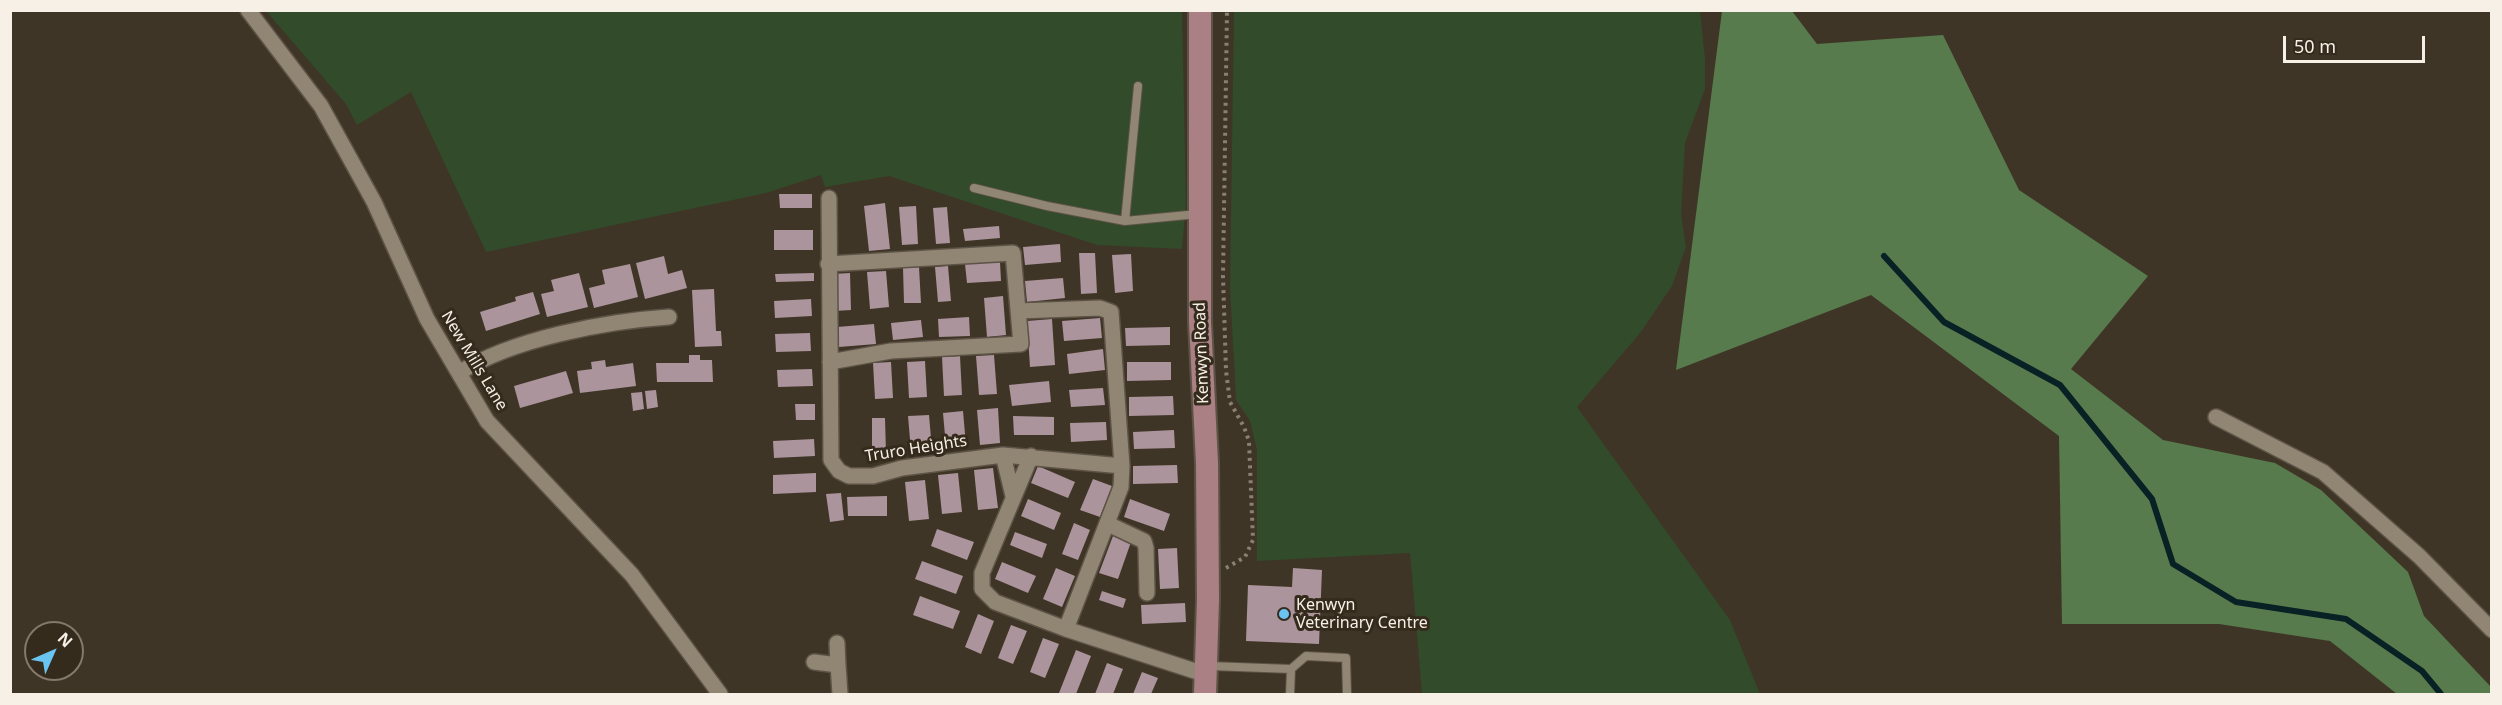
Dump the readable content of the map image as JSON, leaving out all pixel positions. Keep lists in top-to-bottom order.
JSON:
{
  "streets": {
    "main road": ["Kenwyn Road"],
    "street": ["New Mills Lane", "Truro Heights"]
  },
  "places": ["Kenwyn Veterinary Centre"],
  "scale_bar": "50 m",
  "north": "top right"
}
